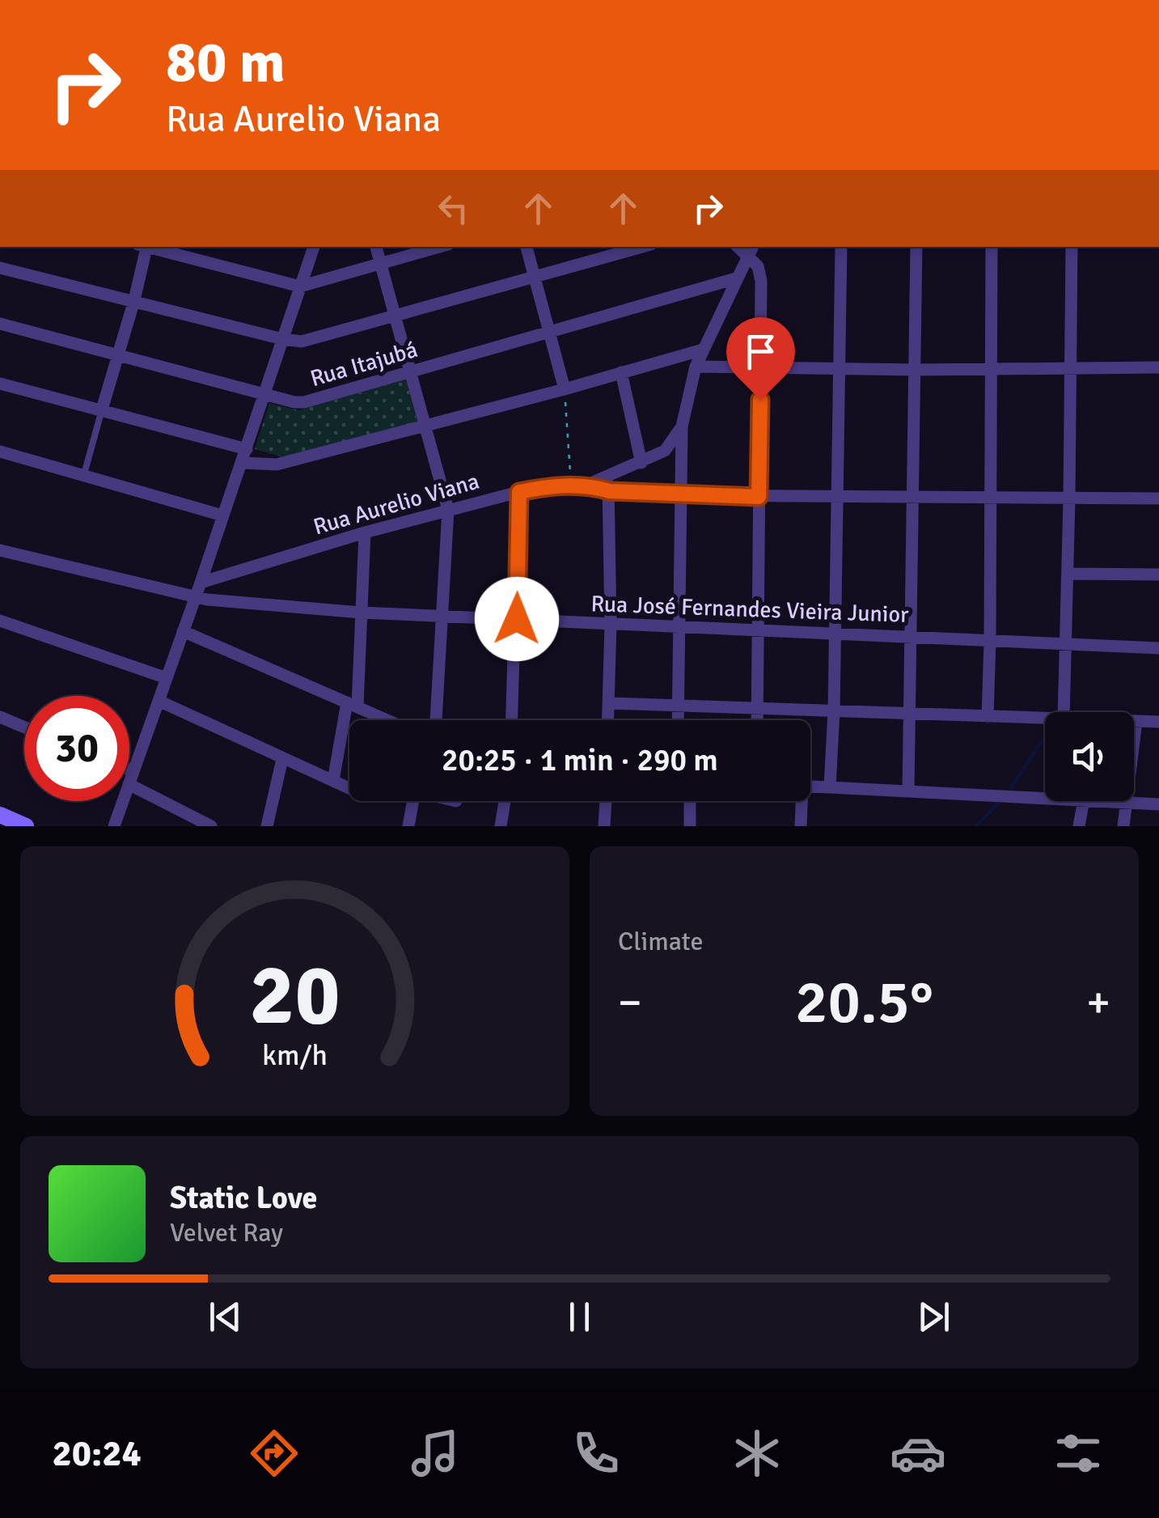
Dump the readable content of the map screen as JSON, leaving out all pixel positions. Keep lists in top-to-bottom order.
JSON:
{
  "streets": {
    "street": ["Rua Itajubá", "Rua Aurelio Viana", "Rua José Fernandes Vieira Junior"]
  },
  "crossings": [
    ["Rua Itajubá", "Rua Aurelio Viana"]
  ],
  "page": {
    "turn": ["80 m", "Rua Aurelio Viana"],
    "limit": "30",
    "trip": "20:25 · 1 min · 290 m",
    "tile": "Climate",
    "heat": ["−", "20.5°", "+"],
    "song": ["Static Love", "Velvet Ray"],
    "tabs": "20:24",
    "gauge": ["20", "km/h"]
  }
}
